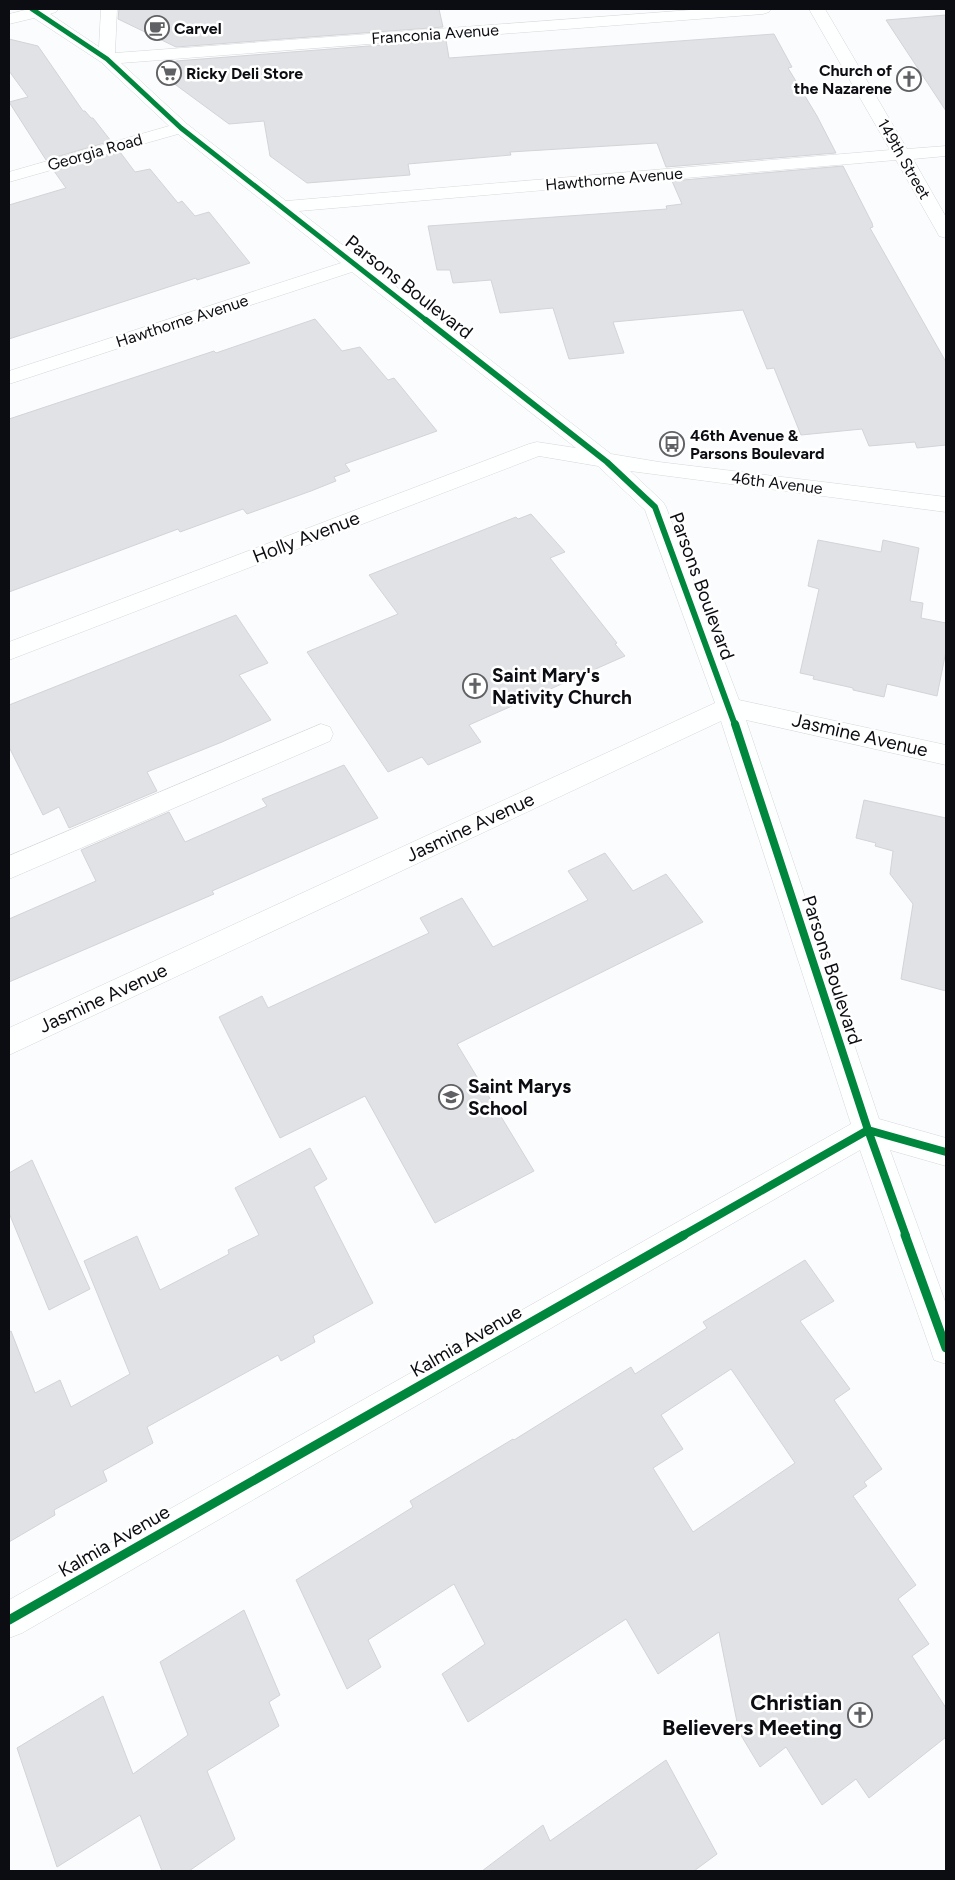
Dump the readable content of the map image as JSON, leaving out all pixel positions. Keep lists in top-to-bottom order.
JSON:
{
  "streets": {
    "street": [
      "Franconia Avenue",
      "Georgia Road",
      "149th Street",
      "Hawthorne Avenue",
      "Parsons Boulevard",
      "46th Avenue",
      "Holly Avenue",
      "Jasmine Avenue",
      "Kalmia Avenue"
    ]
  },
  "crossings": [
    ["Franconia Avenue", "Parsons Boulevard"],
    ["Georgia Road", "Parsons Boulevard"],
    ["149th Street", "Hawthorne Avenue"],
    ["Hawthorne Avenue", "Parsons Boulevard"],
    ["Parsons Boulevard", "46th Avenue"],
    ["Parsons Boulevard", "Holly Avenue"],
    ["Parsons Boulevard", "Jasmine Avenue"],
    ["Parsons Boulevard", "Kalmia Avenue"],
    ["46th Avenue", "Holly Avenue"]
  ],
  "places": {
    "cafe": ["Carvel"],
    "supermarket": ["Ricky Deli Store"],
    "church": ["Church of the Nazarene", "Saint Mary's Nativity Church", "Christian Believers Meeting"],
    "bus stop": ["46th Avenue & Parsons Boulevard"],
    "school or university": ["Saint Marys School"]
  }
}
